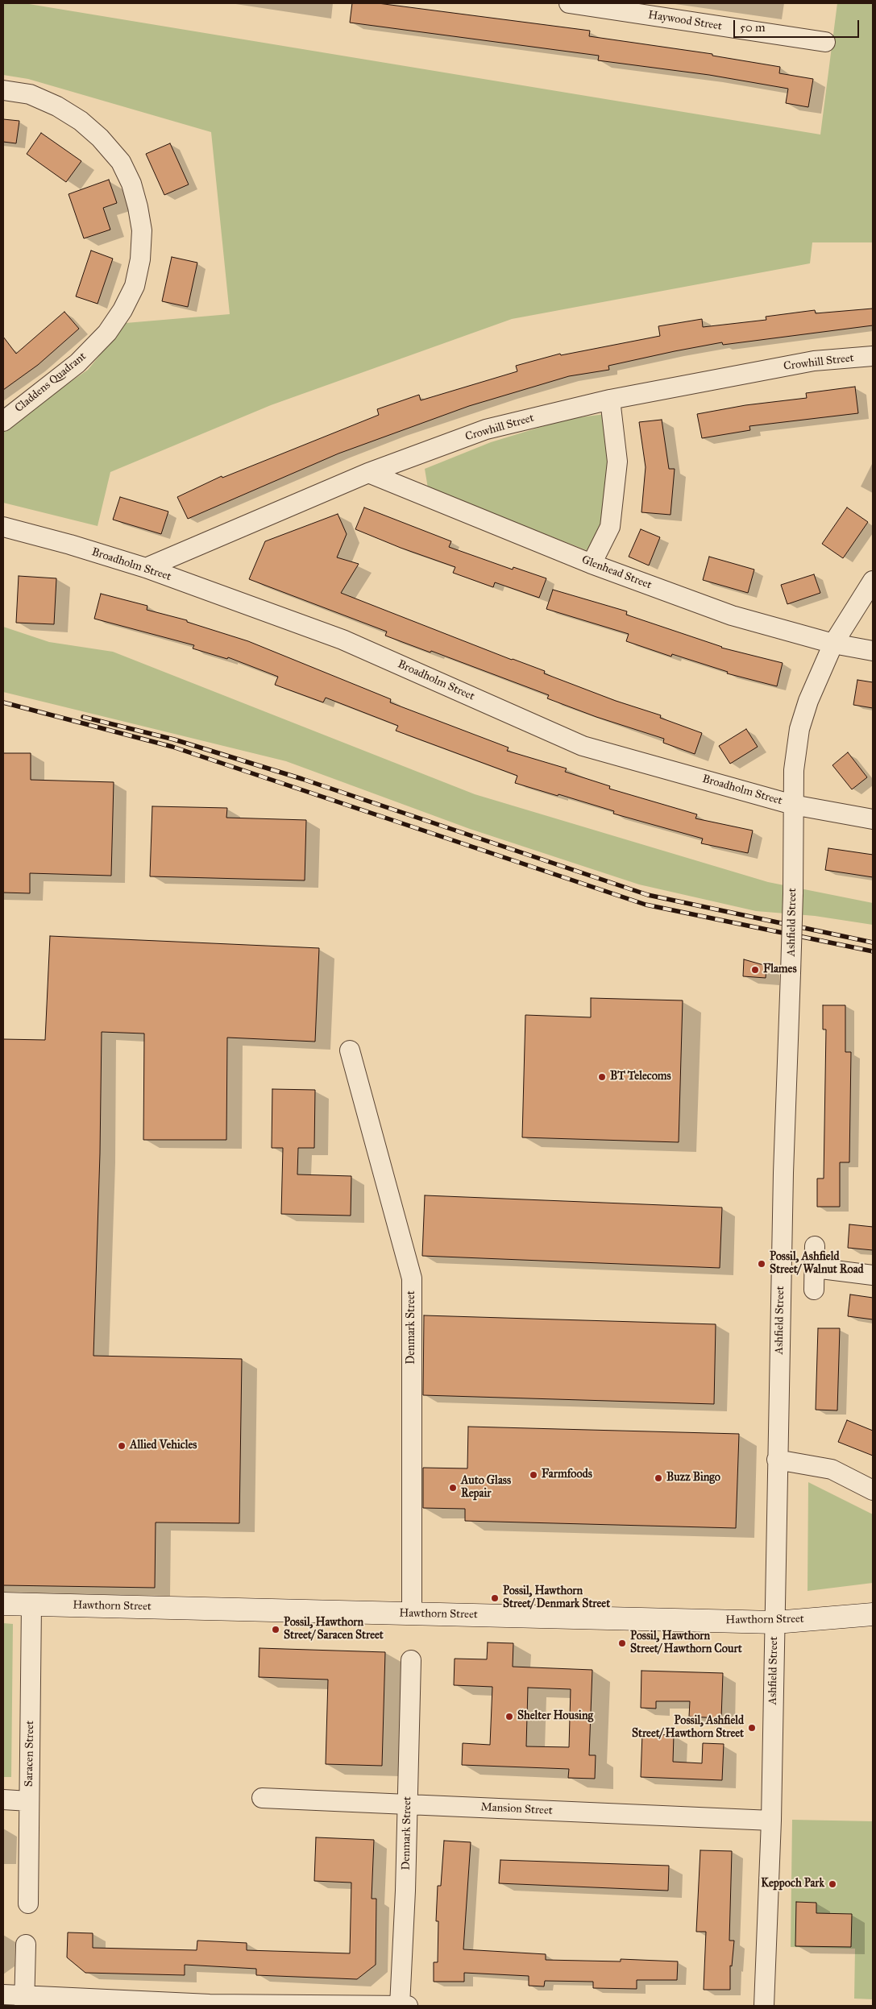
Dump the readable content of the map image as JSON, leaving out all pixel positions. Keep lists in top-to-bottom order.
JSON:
{
  "streets": {
    "main road": ["Hawthorn Street"],
    "street": [
      "Haywood Street",
      "Crowhill Street",
      "Claddens Quadrant",
      "Broadholm Street",
      "Glenhead Street",
      "Ashfield Street",
      "Denmark Street",
      "Saracen Street",
      "Mansion Street"
    ]
  },
  "crossings": [
    ["Crowhill Street", "Broadholm Street"],
    ["Crowhill Street", "Glenhead Street"],
    ["Broadholm Street", "Ashfield Street"],
    ["Glenhead Street", "Ashfield Street"],
    ["Ashfield Street", "Hawthorn Street"],
    ["Ashfield Street", "Mansion Street"],
    ["Denmark Street", "Hawthorn Street"],
    ["Denmark Street", "Mansion Street"],
    ["Hawthorn Street", "Saracen Street"]
  ],
  "places": [
    "Flames",
    "BT Telecoms",
    "Possil, Ashfield Street/ Walnut Road",
    "Allied Vehicles",
    "Farmfoods",
    "Buzz Bingo",
    "Auto Glass Repair",
    "Possil, Hawthorn Street/ Denmark Street",
    "Possil, Hawthorn Street/ Saracen Street",
    "Possil, Hawthorn Street/ Hawthorn Court",
    "Shelter Housing",
    "Possil, Ashfield Street/ Hawthorn Street",
    "Keppoch Park"
  ],
  "scale_bar": "50 m"
}
